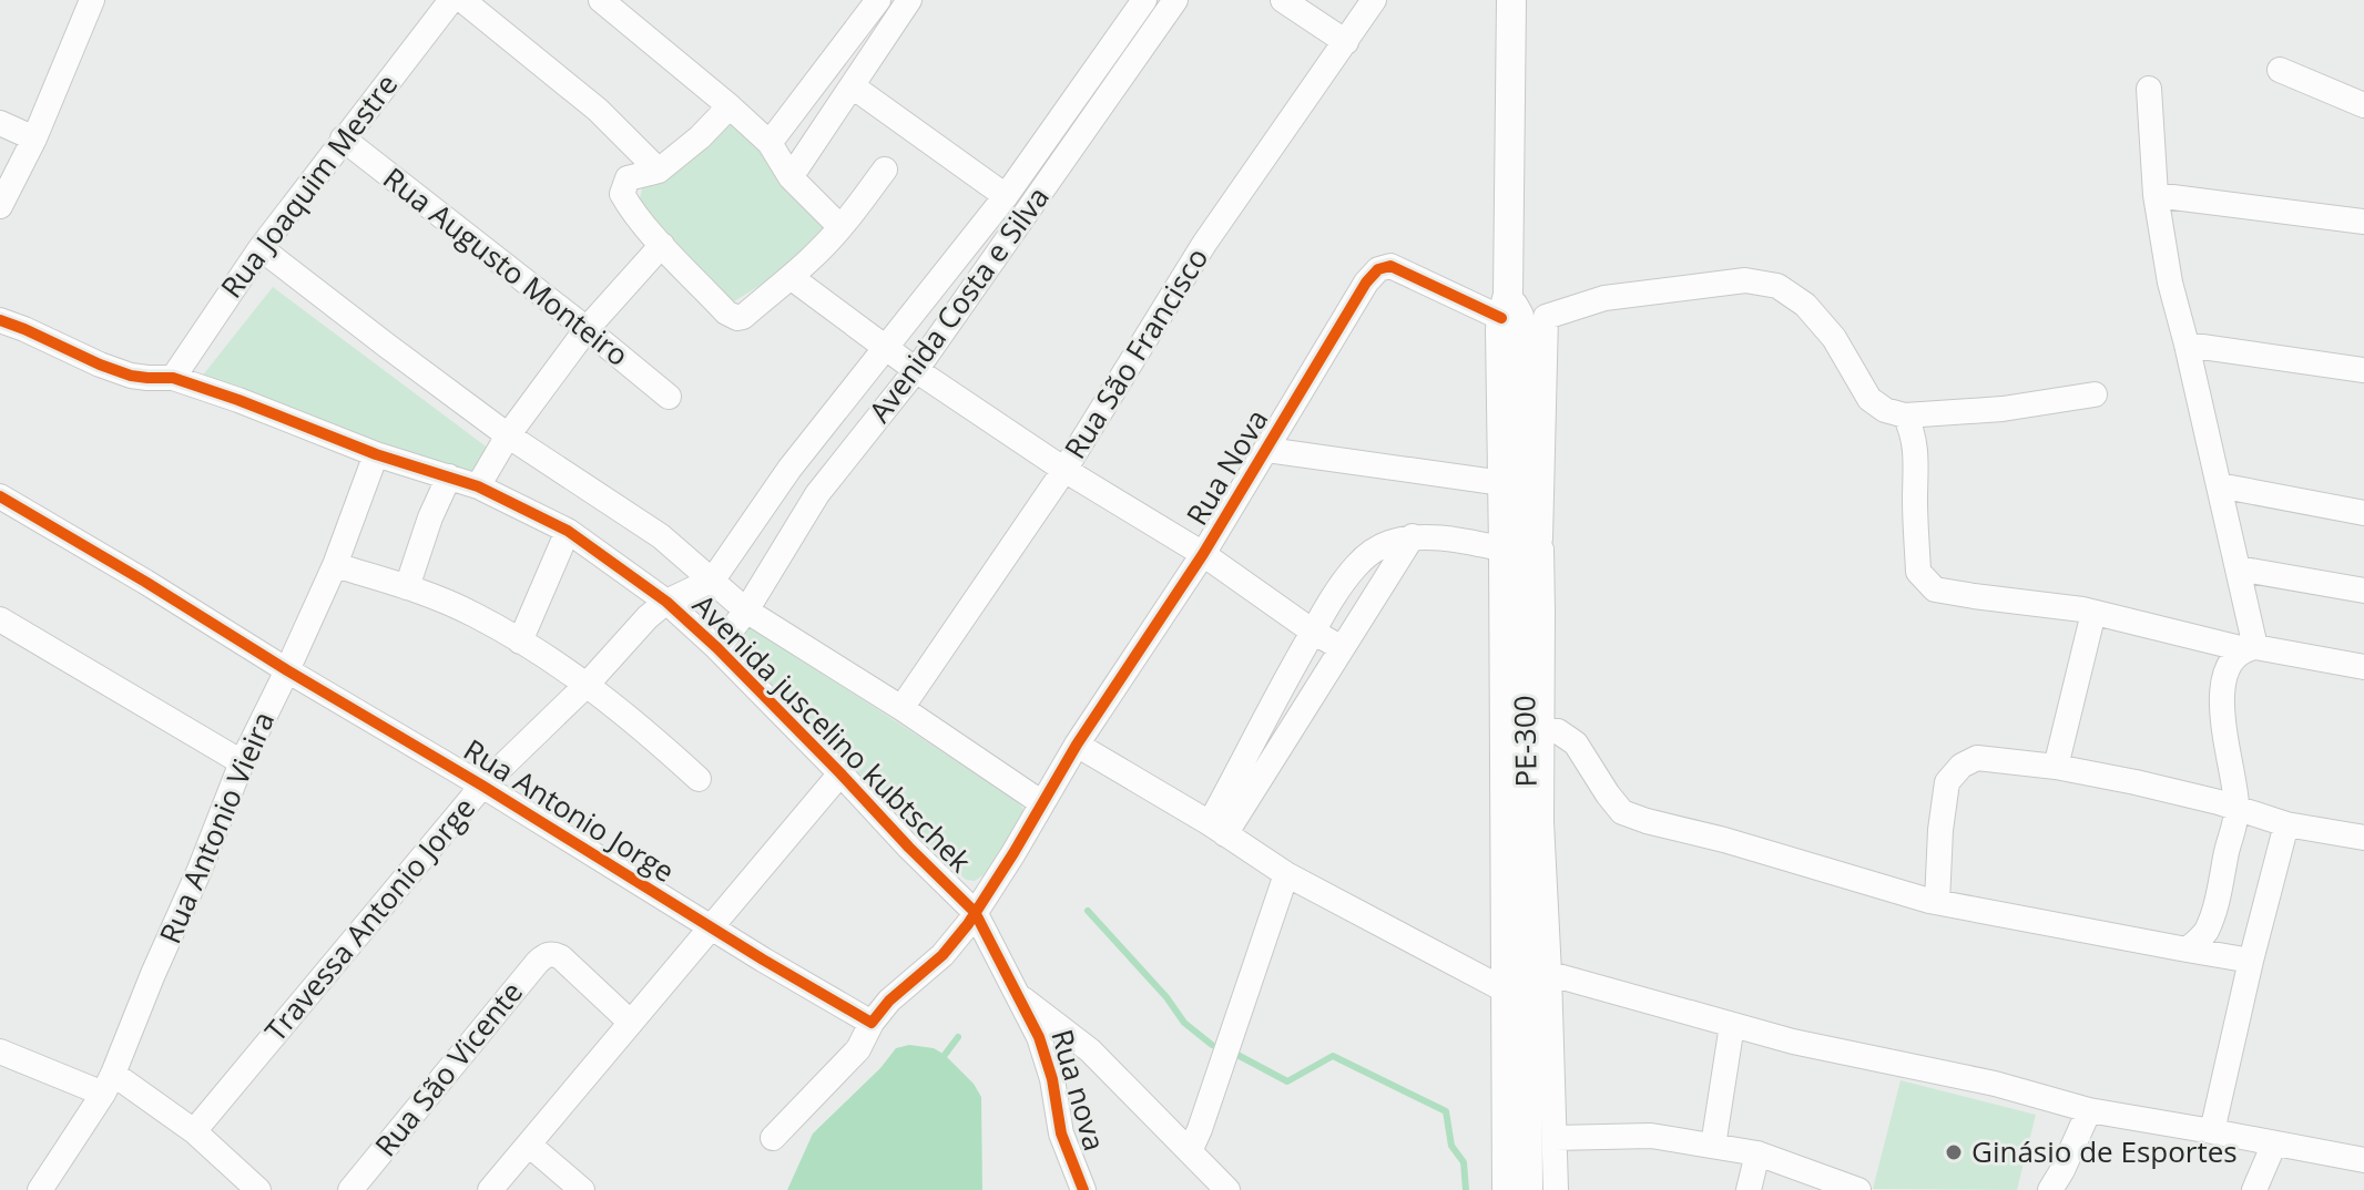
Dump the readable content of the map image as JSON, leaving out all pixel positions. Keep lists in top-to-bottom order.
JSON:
{
  "streets": {
    "main road": ["PE-300"],
    "street": [
      "Rua Joaquim Mestre",
      "Rua Augusto Monteiro",
      "Avenida Costa e Silva",
      "Rua São Francisco",
      "Rua Nova",
      "Avenida juscelino kubtschek",
      "Rua Antonio Jorge",
      "Rua Antonio Vieira",
      "Travessa Antonio Jorge",
      "Rua São Vicente",
      "Rua nova"
    ]
  },
  "crossings": [
    ["Rua Joaquim Mestre", "Rua Augusto Monteiro"],
    ["Rua Joaquim Mestre", "Avenida juscelino kubtschek"],
    ["Avenida Costa e Silva", "Avenida juscelino kubtschek"],
    ["Avenida Costa e Silva", "Travessa Antonio Jorge"],
    ["Rua Nova", "PE-300"],
    ["Avenida juscelino kubtschek", "Rua Antonio Vieira"],
    ["Avenida juscelino kubtschek", "Travessa Antonio Jorge"],
    ["Avenida juscelino kubtschek", "Rua nova"],
    ["Rua Antonio Jorge", "Rua Antonio Vieira"],
    ["Rua Antonio Jorge", "Travessa Antonio Jorge"]
  ],
  "places": ["Ginásio de Esportes"]
}
